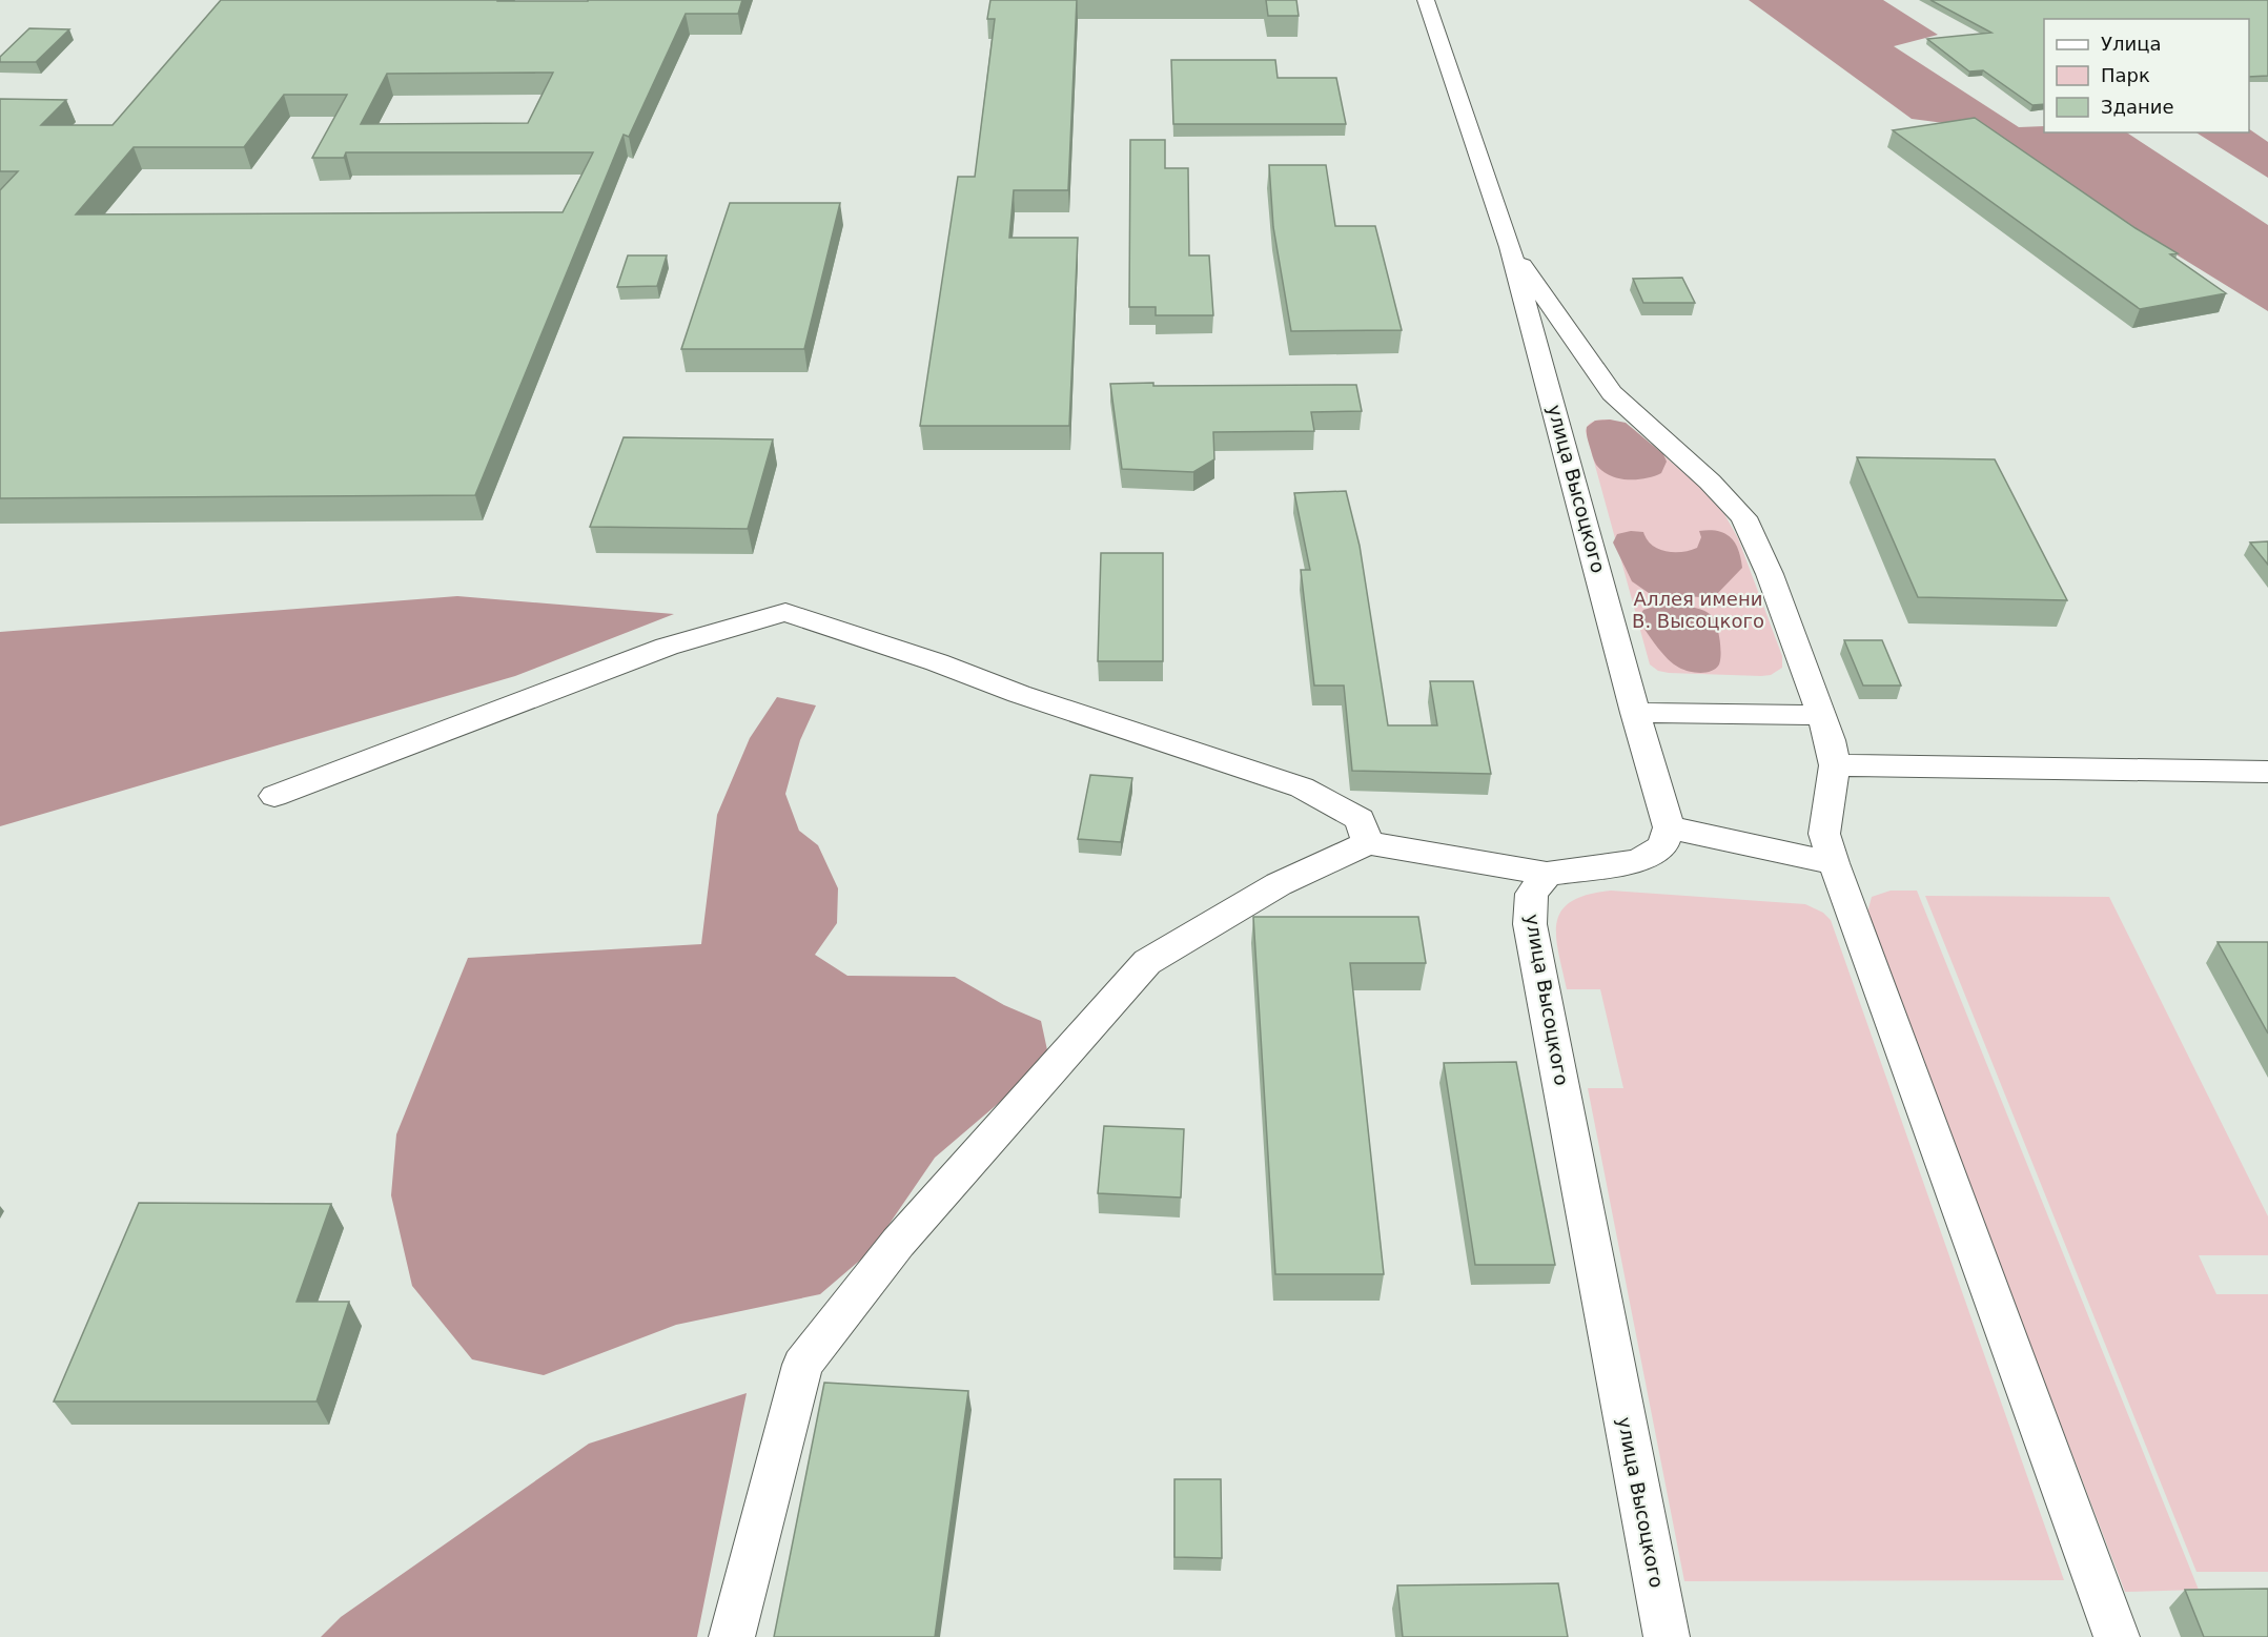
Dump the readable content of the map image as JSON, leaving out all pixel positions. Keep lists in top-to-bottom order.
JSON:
{
  "streets": {
    "street": ["улица Высоцкого"]
  },
  "parks": ["Аллея имени В. Высоцкого"],
  "legend": ["Улица", "Парк", "Здание"]
}
